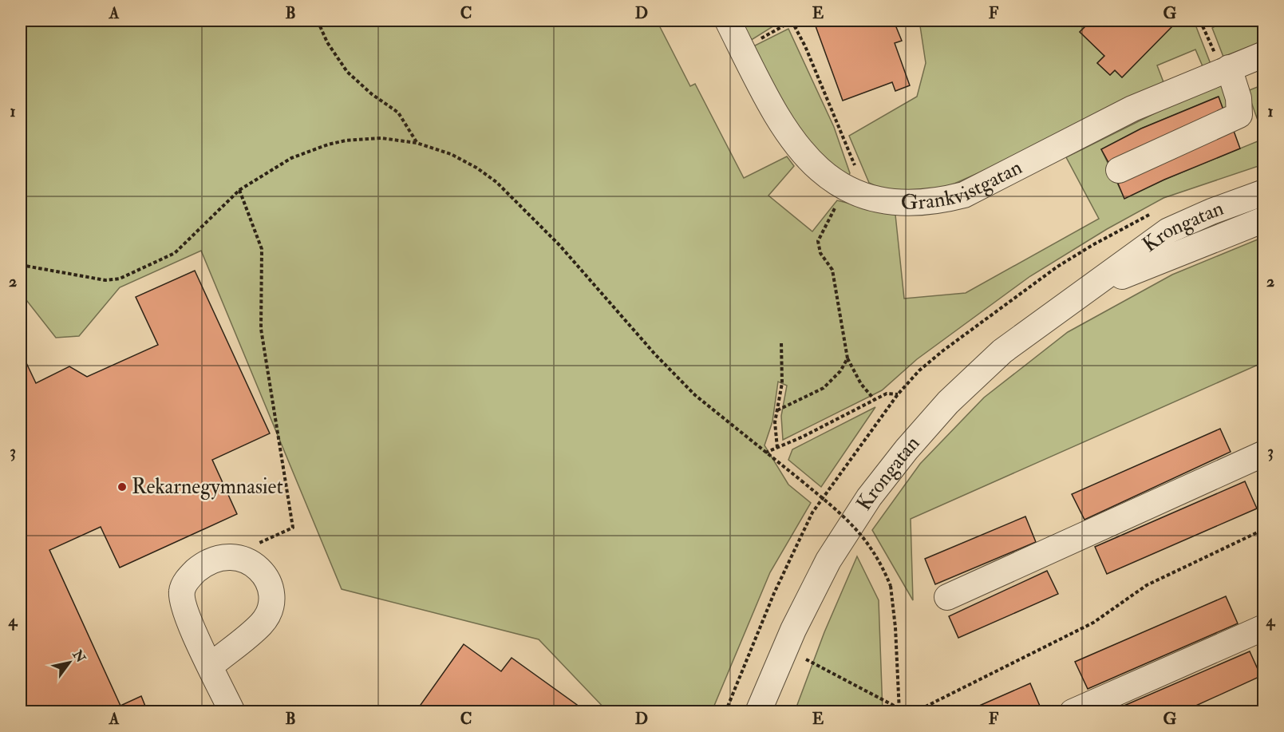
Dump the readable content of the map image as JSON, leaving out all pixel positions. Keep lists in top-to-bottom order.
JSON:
{
  "streets": {
    "street": ["Grankvistgatan", "Krongatan"]
  },
  "places": ["Rekarnegymnasiet"],
  "north": "top right",
  "grid": {
    "columns": [
      "A",
      "B",
      "C",
      "D",
      "E",
      "F",
      "G"
    ],
    "rows": [
      "1",
      "2",
      "3",
      "4"
    ]
  }
}
